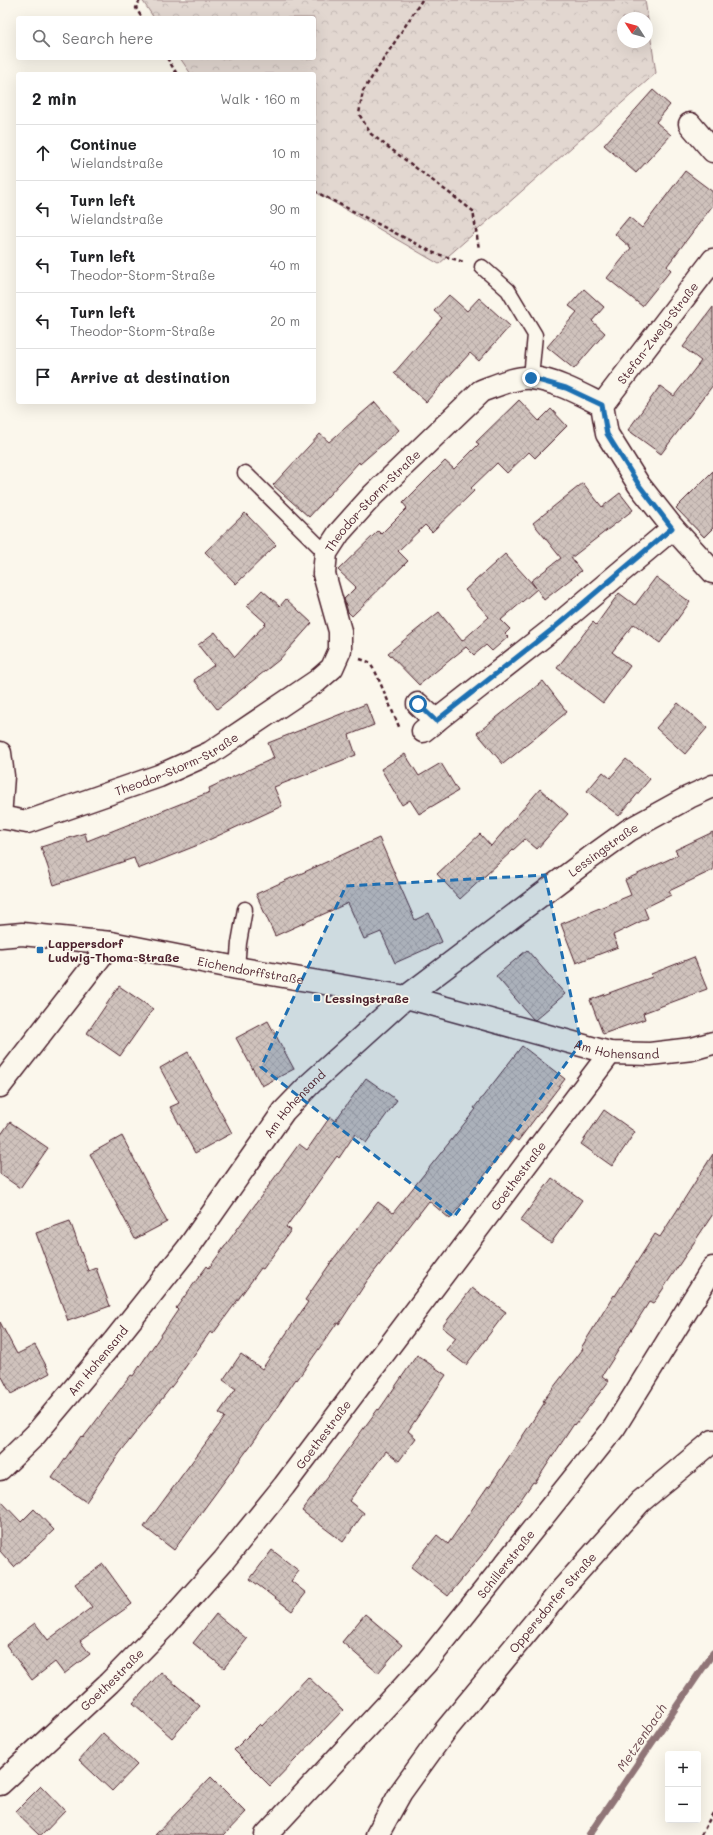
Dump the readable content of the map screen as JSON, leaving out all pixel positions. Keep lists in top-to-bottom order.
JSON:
{
  "streets": {
    "street": [
      "Stefan-Zweig-Straße",
      "Theodor-Storm-Straße",
      "Lessingstraße",
      "Eichendorffstraße",
      "Am Hohensand",
      "Goethestraße",
      "Schillerstraße",
      "Oppersdorfer Straße"
    ]
  },
  "crossings": [
    ["Stefan-Zweig-Straße", "Theodor-Storm-Straße"],
    ["Lessingstraße", "Eichendorffstraße"],
    ["Lessingstraße", "Am Hohensand"],
    ["Eichendorffstraße", "Am Hohensand"],
    ["Am Hohensand", "Goethestraße"]
  ],
  "water": ["Metzenbach"],
  "places": {
    "transit": ["Lappersdorf Ludwig-Thoma-Straße", "Lessingstraße"]
  },
  "north": "top left",
  "page": {
    "search": "Search here",
    "heading": ["2 min", "Walk · 160 m"],
    "list": [
      ["Continue", "Wielandstraße", "10 m"],
      ["Turn left", "Wielandstraße", "90 m"],
      ["Turn left", "Theodor-Storm-Straße", "40 m"],
      ["Turn left", "Theodor-Storm-Straße", "20 m"],
      "Arrive at destination"
    ],
    "map_buttons": ["+", "−"]
  }
}
